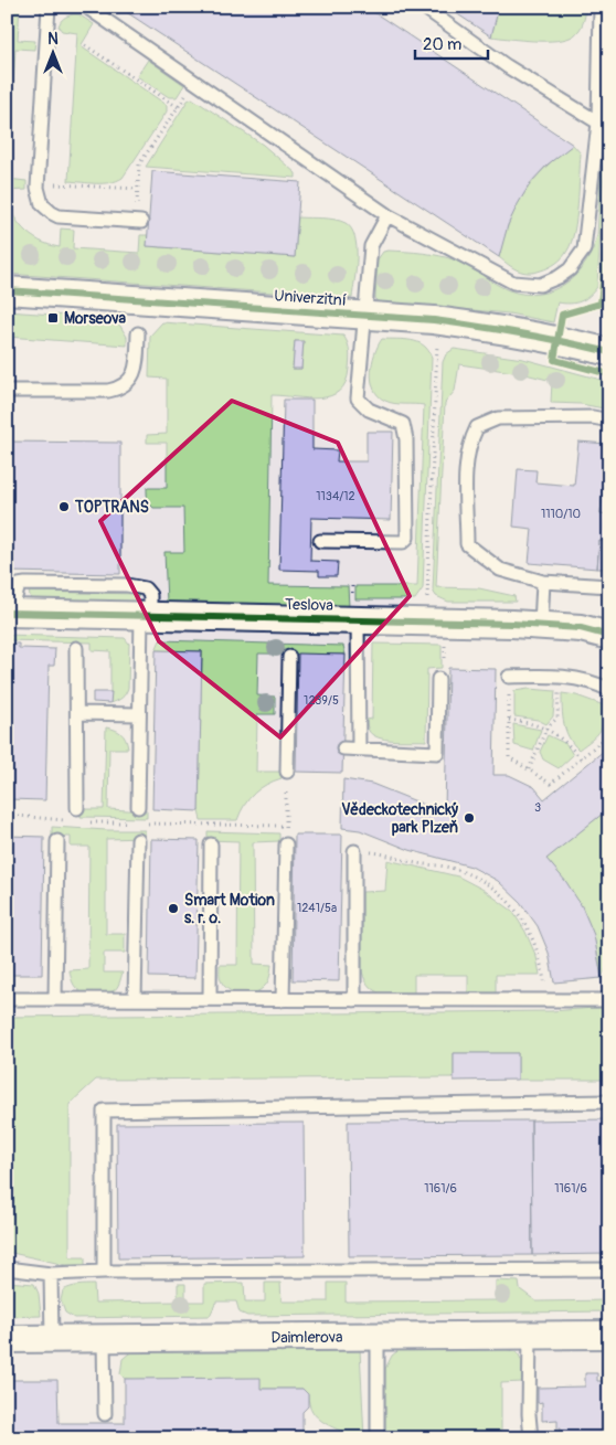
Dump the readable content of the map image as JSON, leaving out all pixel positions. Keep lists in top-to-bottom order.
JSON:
{
  "streets": {
    "street": ["Univerzitní", "Teslova", "Daimlerova"]
  },
  "places": {
    "transit": ["Morseova"],
    "other": ["TOPTRANS", "Vědeckotechnický park Plzeň", "Smart Motion s. r. o."]
  },
  "house_numbers": [
    "1134/12",
    "1110/10",
    "1239/5",
    "3",
    "1241/5a",
    "1161/6",
    "1161/6"
  ],
  "scale_bar": "20 m",
  "north": "top"
}
